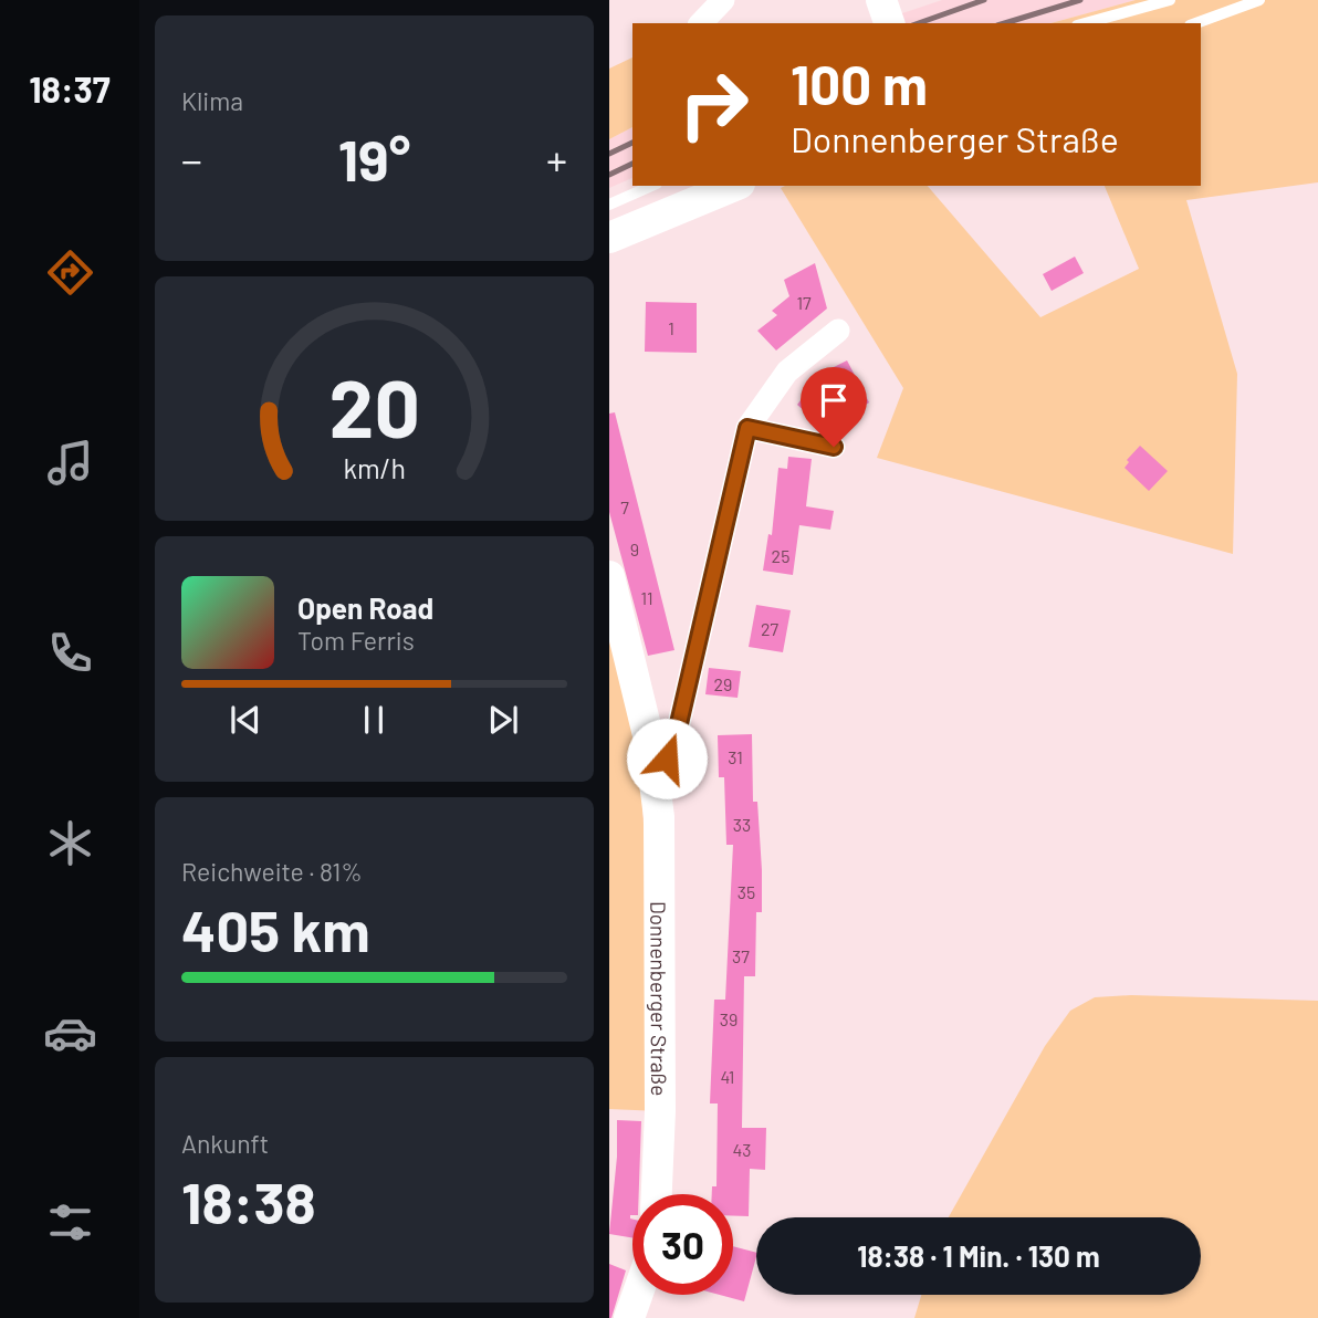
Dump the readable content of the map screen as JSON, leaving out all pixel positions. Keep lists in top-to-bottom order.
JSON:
{
  "streets": {
    "street": ["Donnenberger Straße"]
  },
  "house_numbers": [
    "17",
    "1",
    "7",
    "9",
    "25",
    "11",
    "27",
    "29",
    "31",
    "33",
    "35",
    "37",
    "39",
    "41",
    "43"
  ],
  "page": {
    "tabs": "18:37",
    "tile": [
      "Klima",
      ["Reichweite · 81%", "405 km"],
      ["Ankunft", "18:38"]
    ],
    "turn": ["100 m", "Donnenberger Straße"],
    "heat": ["−", "19°", "+"],
    "song": ["Open Road", "Tom Ferris"],
    "limit": "30",
    "trip": "18:38 · 1 Min. · 130 m",
    "gauge": ["20", "km/h"]
  }
}
